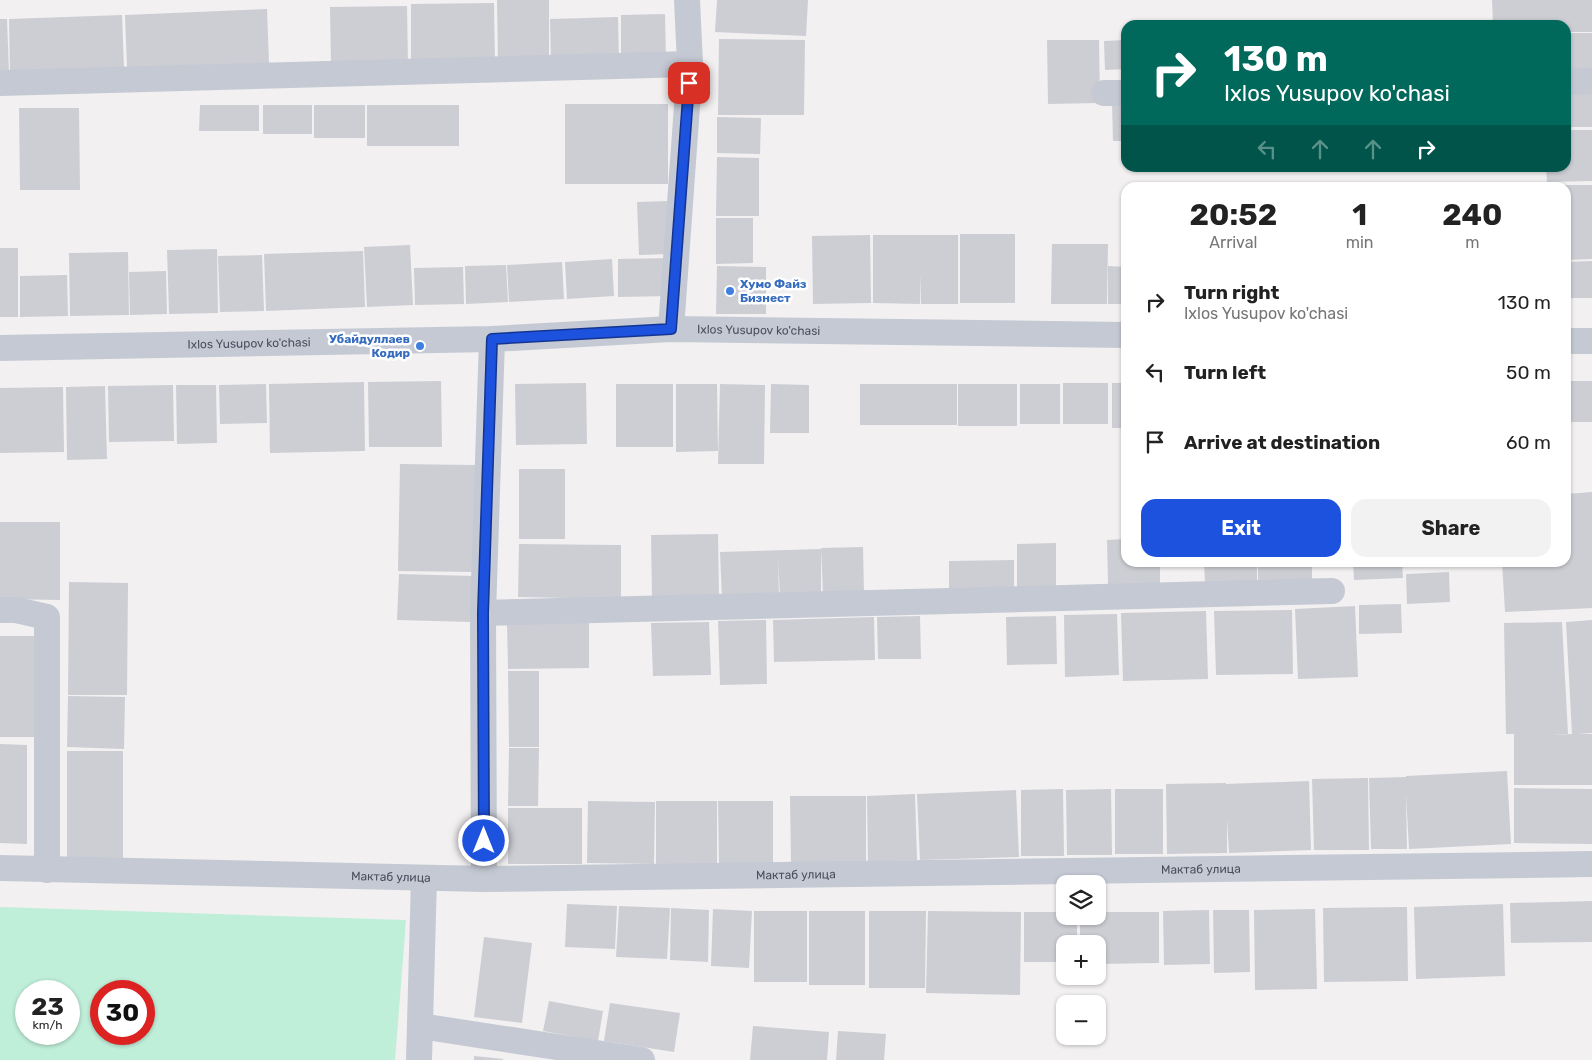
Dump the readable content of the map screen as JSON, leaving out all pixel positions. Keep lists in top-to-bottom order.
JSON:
{
  "streets": {
    "street": ["Ixlos Yusupov ko'chasi", "Мактаб улица"]
  },
  "places": ["Хумо Файз Бизнест", "Убайдуллаев Кодир"],
  "page": {
    "turn": ["130 m", "Ixlos Yusupov ko'chasi"],
    "eta": [
      "20:52",
      "Arrival",
      "1",
      "min",
      "240",
      "m"
    ],
    "list": [
      {
        "name": "Turn right",
        "note": "Ixlos Yusupov ko'chasi",
        "value": "130 m"
      },
      {
        "name": "Turn left",
        "value": "50 m"
      },
      {
        "name": "Arrive at destination",
        "value": "60 m"
      }
    ],
    "buttons": ["Exit", "Share"],
    "map_buttons": ["+", "−"],
    "speed": "23 km/h",
    "limit": "30"
  }
}
